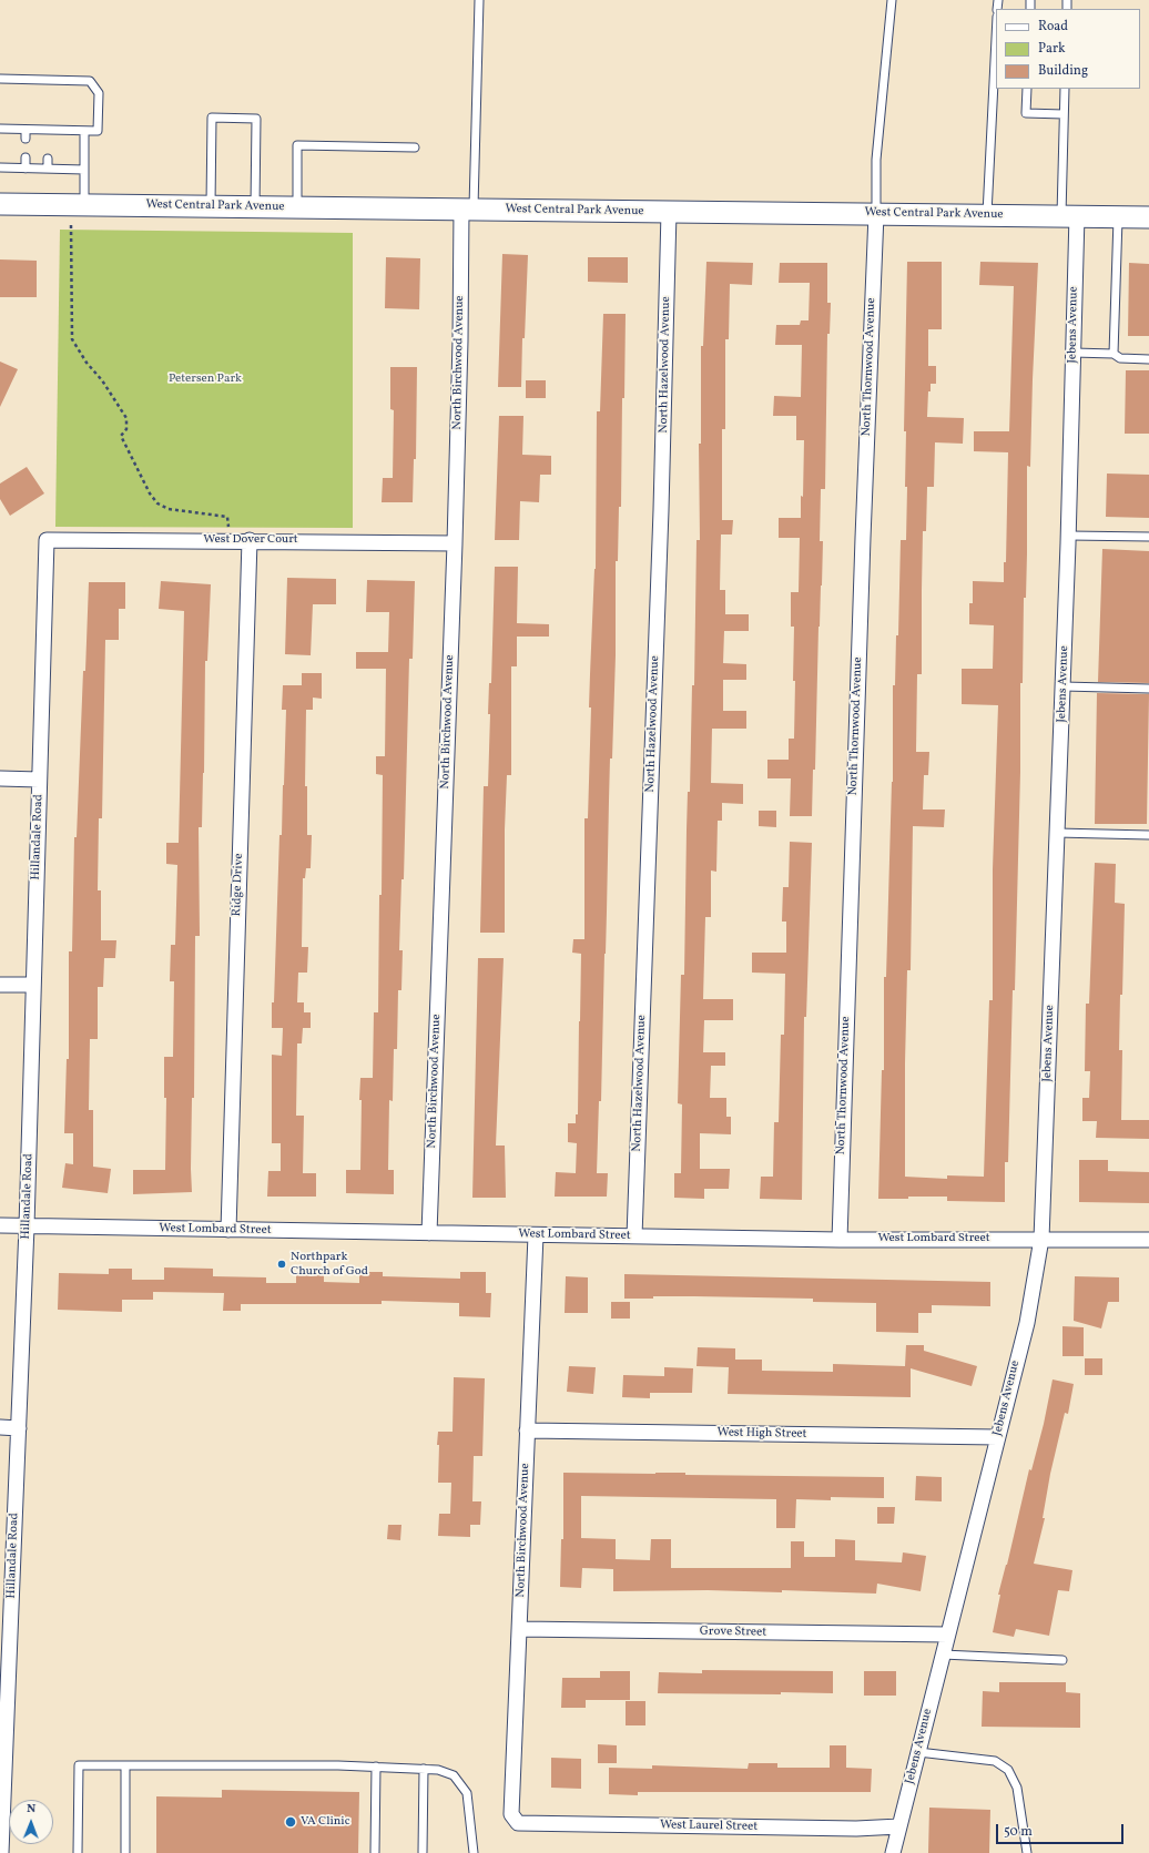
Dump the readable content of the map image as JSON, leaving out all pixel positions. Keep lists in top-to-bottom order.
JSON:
{
  "streets": {
    "street": [
      "West Central Park Avenue",
      "Jebens Avenue",
      "North Birchwood Avenue",
      "North Hazelwood Avenue",
      "North Thornwood Avenue",
      "West Dover Court",
      "Hillandale Road",
      "Ridge Drive",
      "West Lombard Street",
      "West High Street",
      "Grove Street",
      "West Laurel Street"
    ]
  },
  "crossings": [
    ["West Central Park Avenue", "Jebens Avenue"],
    ["West Central Park Avenue", "North Birchwood Avenue"],
    ["West Central Park Avenue", "North Hazelwood Avenue"],
    ["West Central Park Avenue", "North Thornwood Avenue"],
    ["Jebens Avenue", "West Lombard Street"],
    ["Jebens Avenue", "West High Street"],
    ["Jebens Avenue", "Grove Street"],
    ["Jebens Avenue", "West Laurel Street"],
    ["North Birchwood Avenue", "West Dover Court"],
    ["North Birchwood Avenue", "West Lombard Street"],
    ["North Birchwood Avenue", "West High Street"],
    ["North Birchwood Avenue", "Grove Street"],
    ["North Birchwood Avenue", "West Laurel Street"],
    ["North Hazelwood Avenue", "West Lombard Street"],
    ["North Thornwood Avenue", "West Lombard Street"],
    ["West Dover Court", "Hillandale Road"],
    ["West Dover Court", "Ridge Drive"],
    ["Hillandale Road", "West Lombard Street"],
    ["Ridge Drive", "West Lombard Street"]
  ],
  "parks": ["Petersen Park"],
  "places": ["Northpark Church of God", "VA Clinic"],
  "legend": ["Road", "Park", "Building"],
  "scale_bar": "50 m",
  "north": "top"
}
